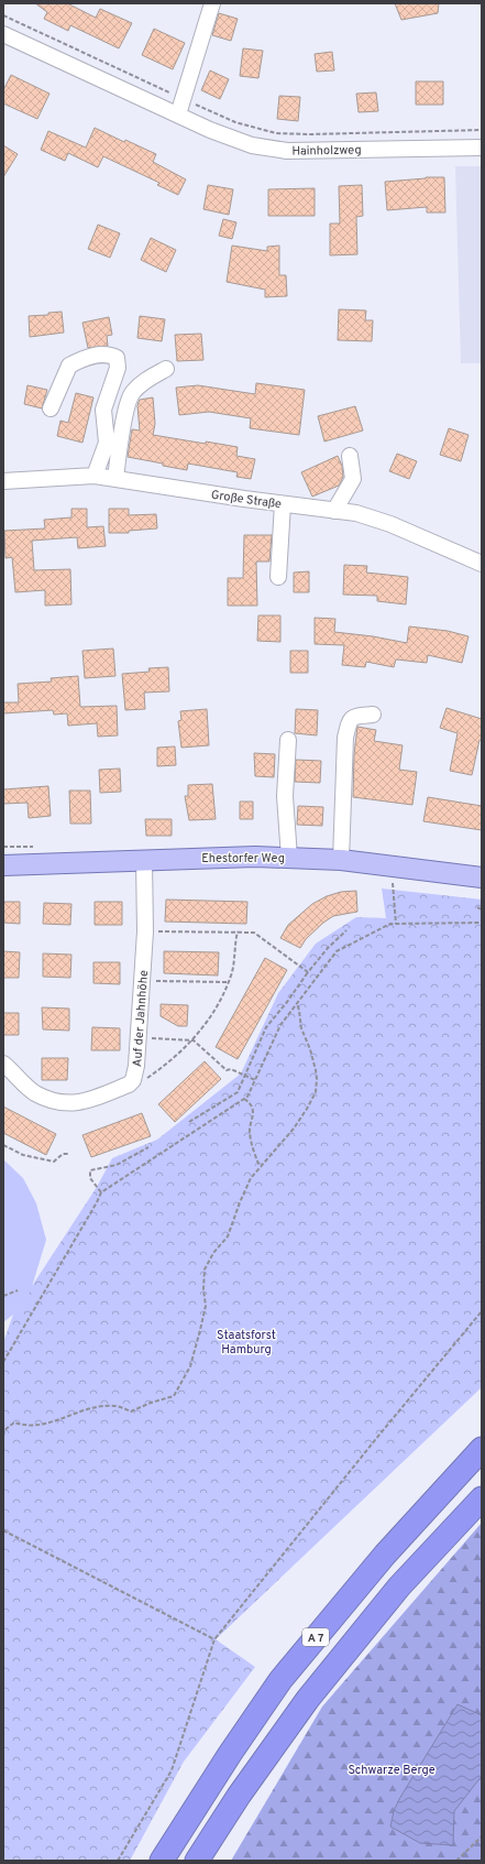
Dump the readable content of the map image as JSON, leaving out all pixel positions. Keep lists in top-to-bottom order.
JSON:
{
  "streets": {
    "highway": ["A 7"],
    "main road": ["Ehestorfer Weg"],
    "street": ["Hainholzweg", "Große Straße", "Auf der Jahnhöhe"]
  },
  "crossings": [
    ["Ehestorfer Weg", "Auf der Jahnhöhe"]
  ],
  "parks": ["Staatsforst Hamburg", "Schwarze Berge"]
}
